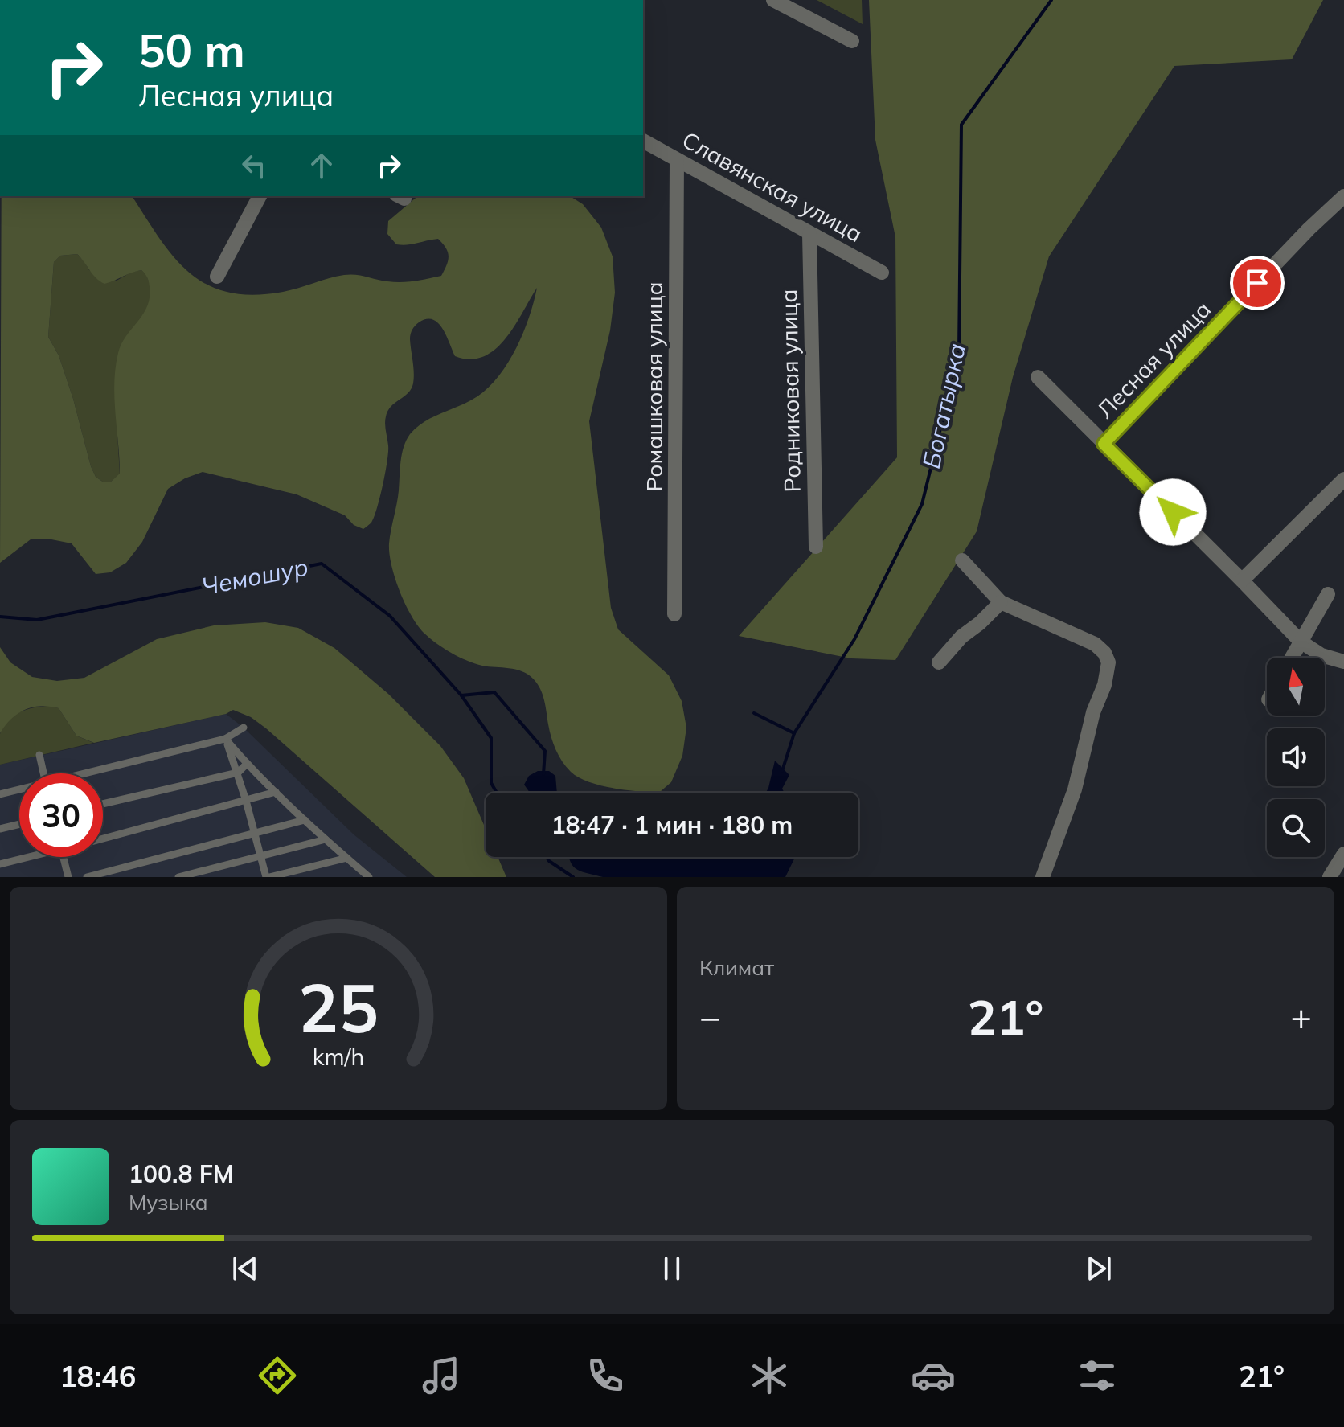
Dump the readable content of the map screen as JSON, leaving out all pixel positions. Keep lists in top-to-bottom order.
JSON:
{
  "streets": {
    "street": [
      "Славянская улица",
      "Лесная улица",
      "Ромашковая улица",
      "Родниковая улица"
    ]
  },
  "crossings": [
    ["Славянская улица", "Ромашковая улица"],
    ["Славянская улица", "Родниковая улица"]
  ],
  "water": ["Богатырка", "Чемошур"],
  "north": "top",
  "page": {
    "turn": ["50 m", "Лесная улица"],
    "limit": "30",
    "trip": "18:47 · 1 мин · 180 m",
    "tile": "Климат",
    "heat": ["−", "21°", "+"],
    "song": ["100.8 FM", "Музыка"],
    "tabs": ["18:46", "21°"],
    "gauge": ["25", "km/h"]
  }
}
